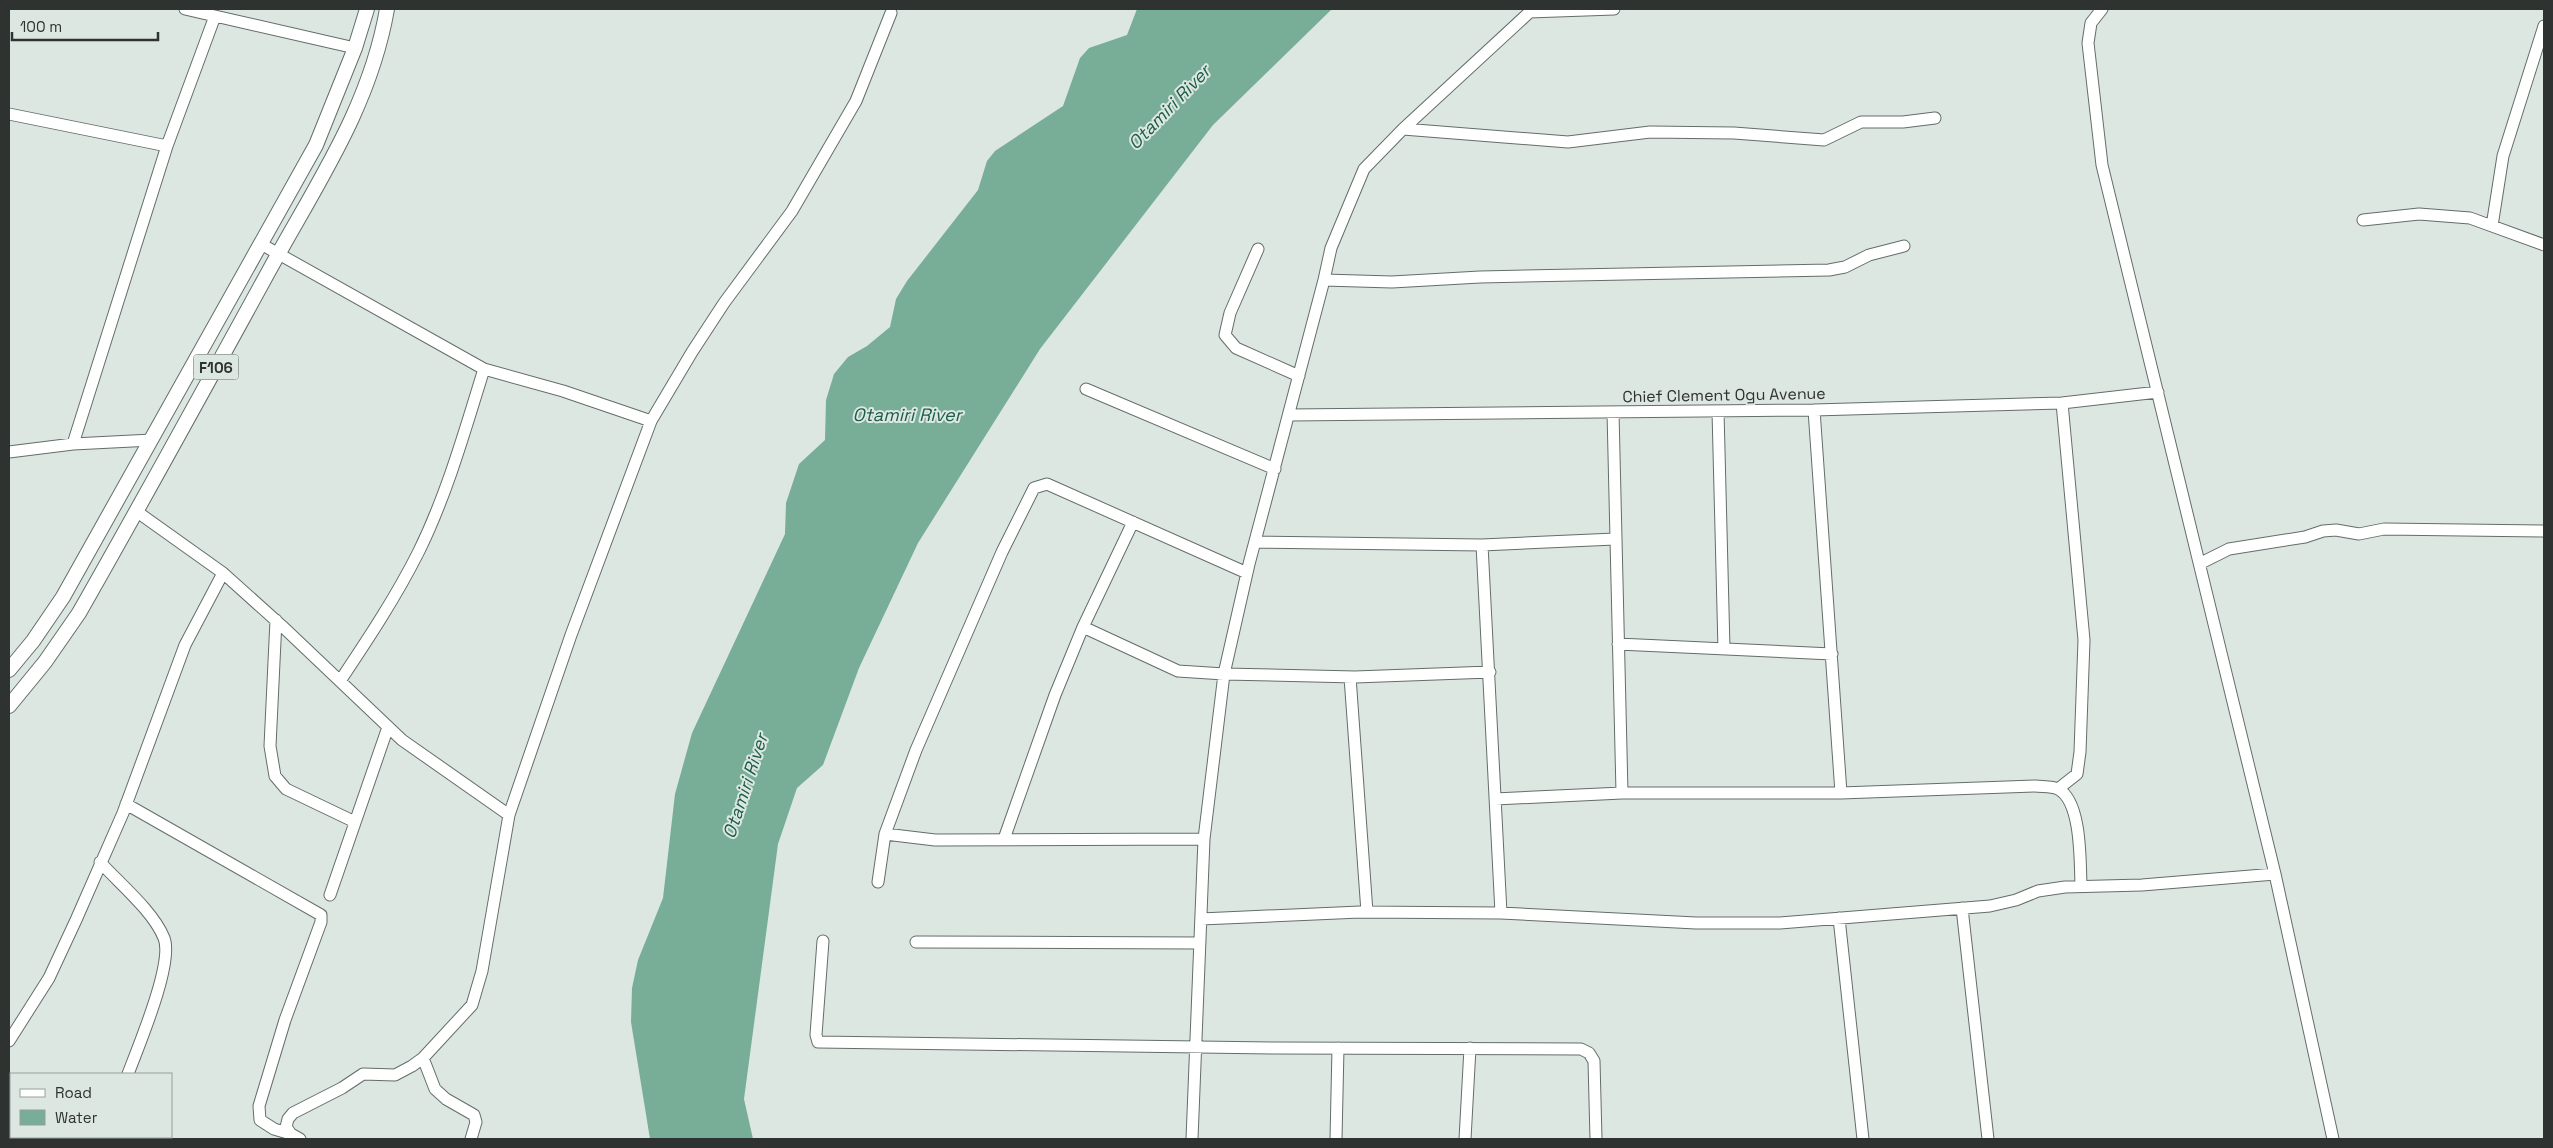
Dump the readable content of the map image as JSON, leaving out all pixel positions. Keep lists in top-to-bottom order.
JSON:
{
  "streets": {
    "main road": ["F106"],
    "street": ["Chief Clement Ogu Avenue"]
  },
  "water": ["Otamiri River"],
  "legend": ["Road", "Water"],
  "scale_bar": "100 m"
}
